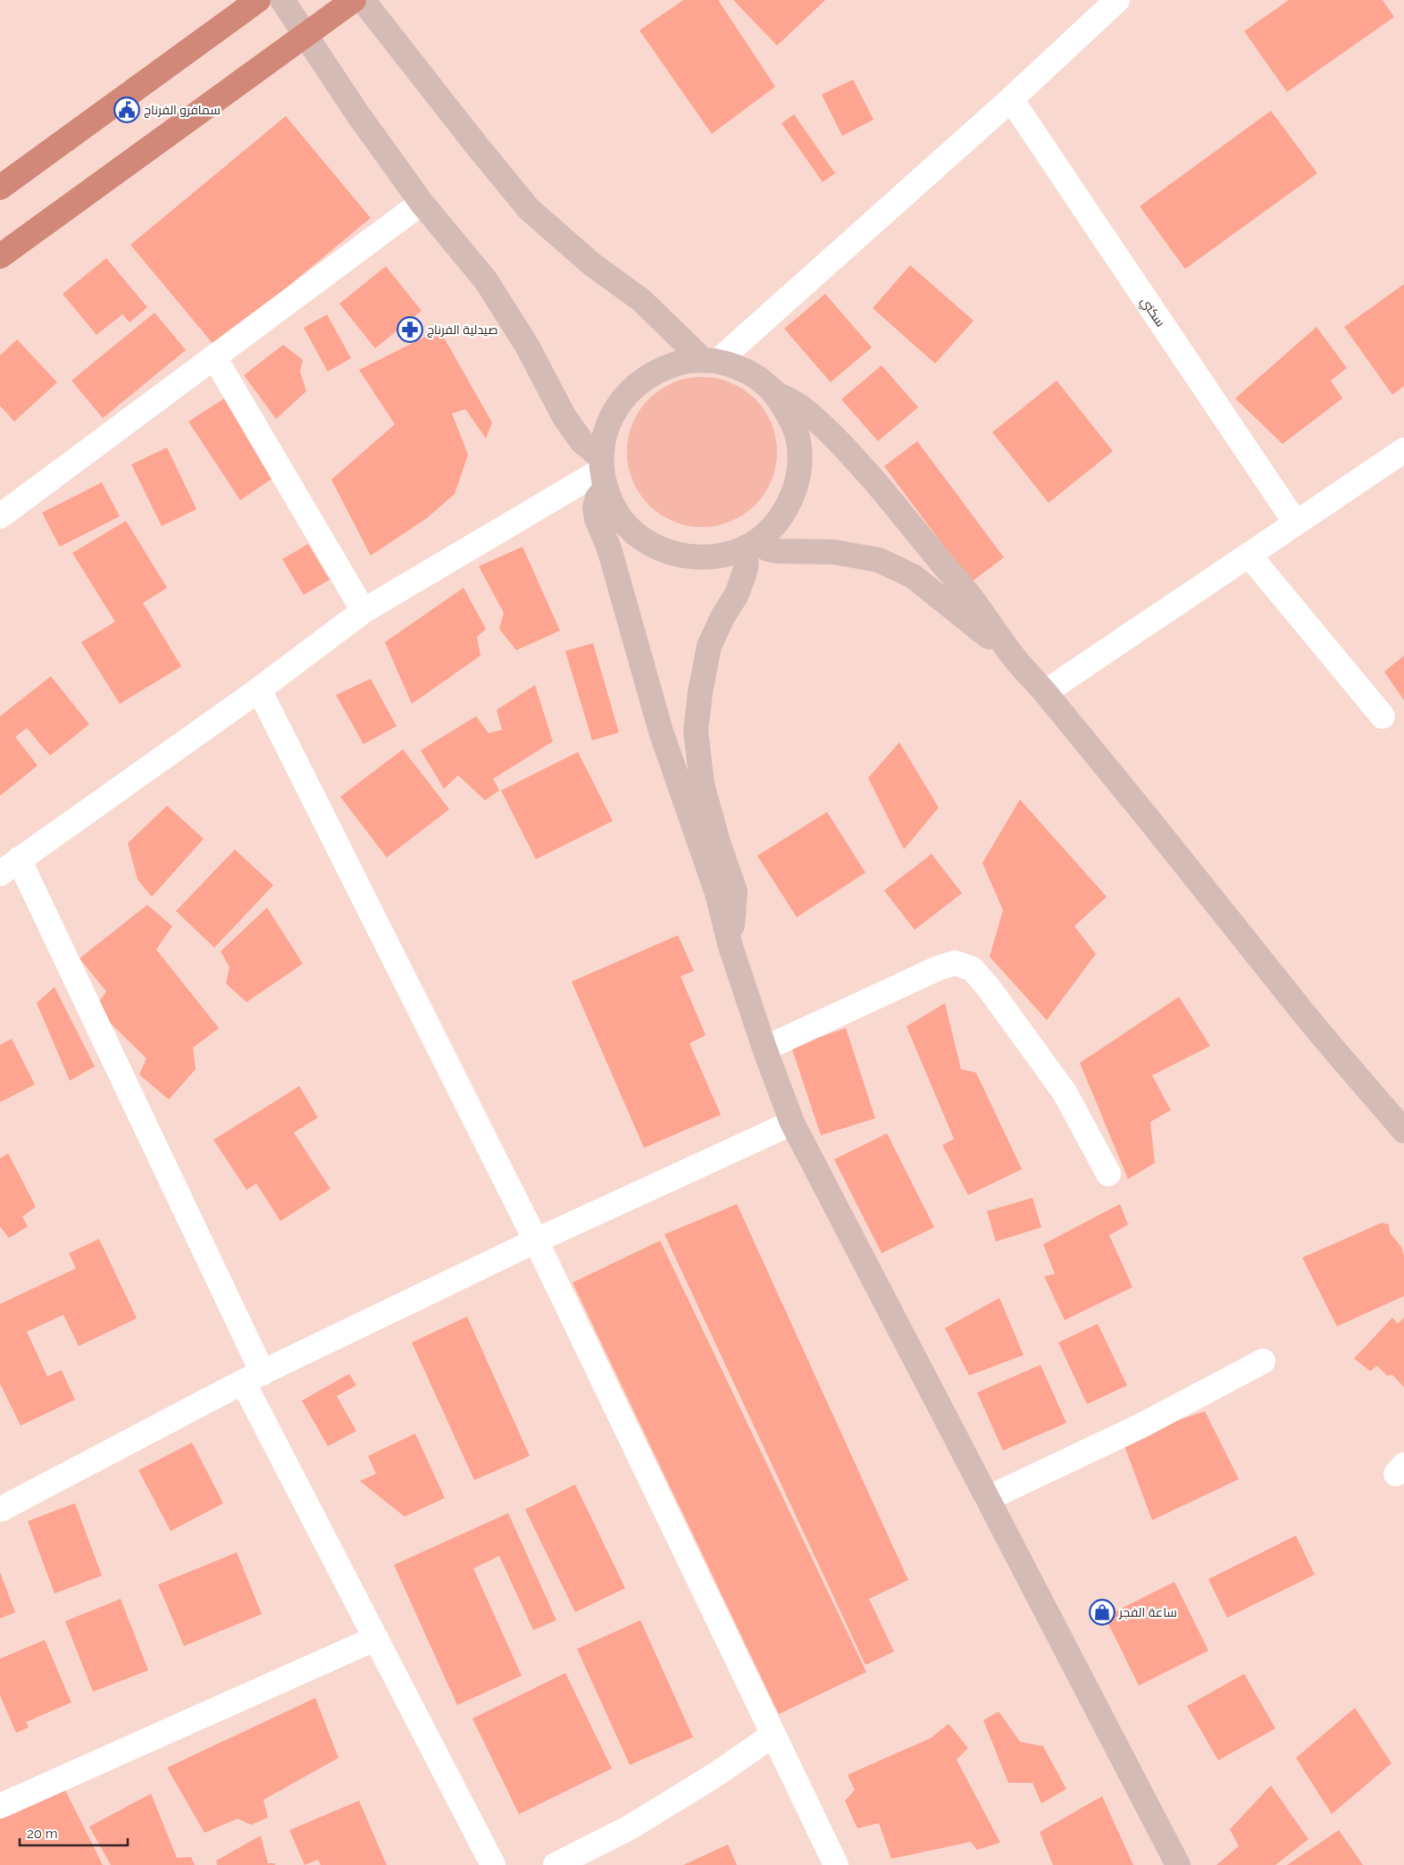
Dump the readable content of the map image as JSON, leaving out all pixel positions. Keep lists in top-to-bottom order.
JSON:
{
  "streets": {
    "street": ["سكني"]
  },
  "places": {
    "public building": ["سمافرو الفرناج"],
    "pharmacy": ["صيدلية الفرناج"],
    "shop": ["ساعة الفجر"]
  },
  "scale_bar": "20 m"
}
